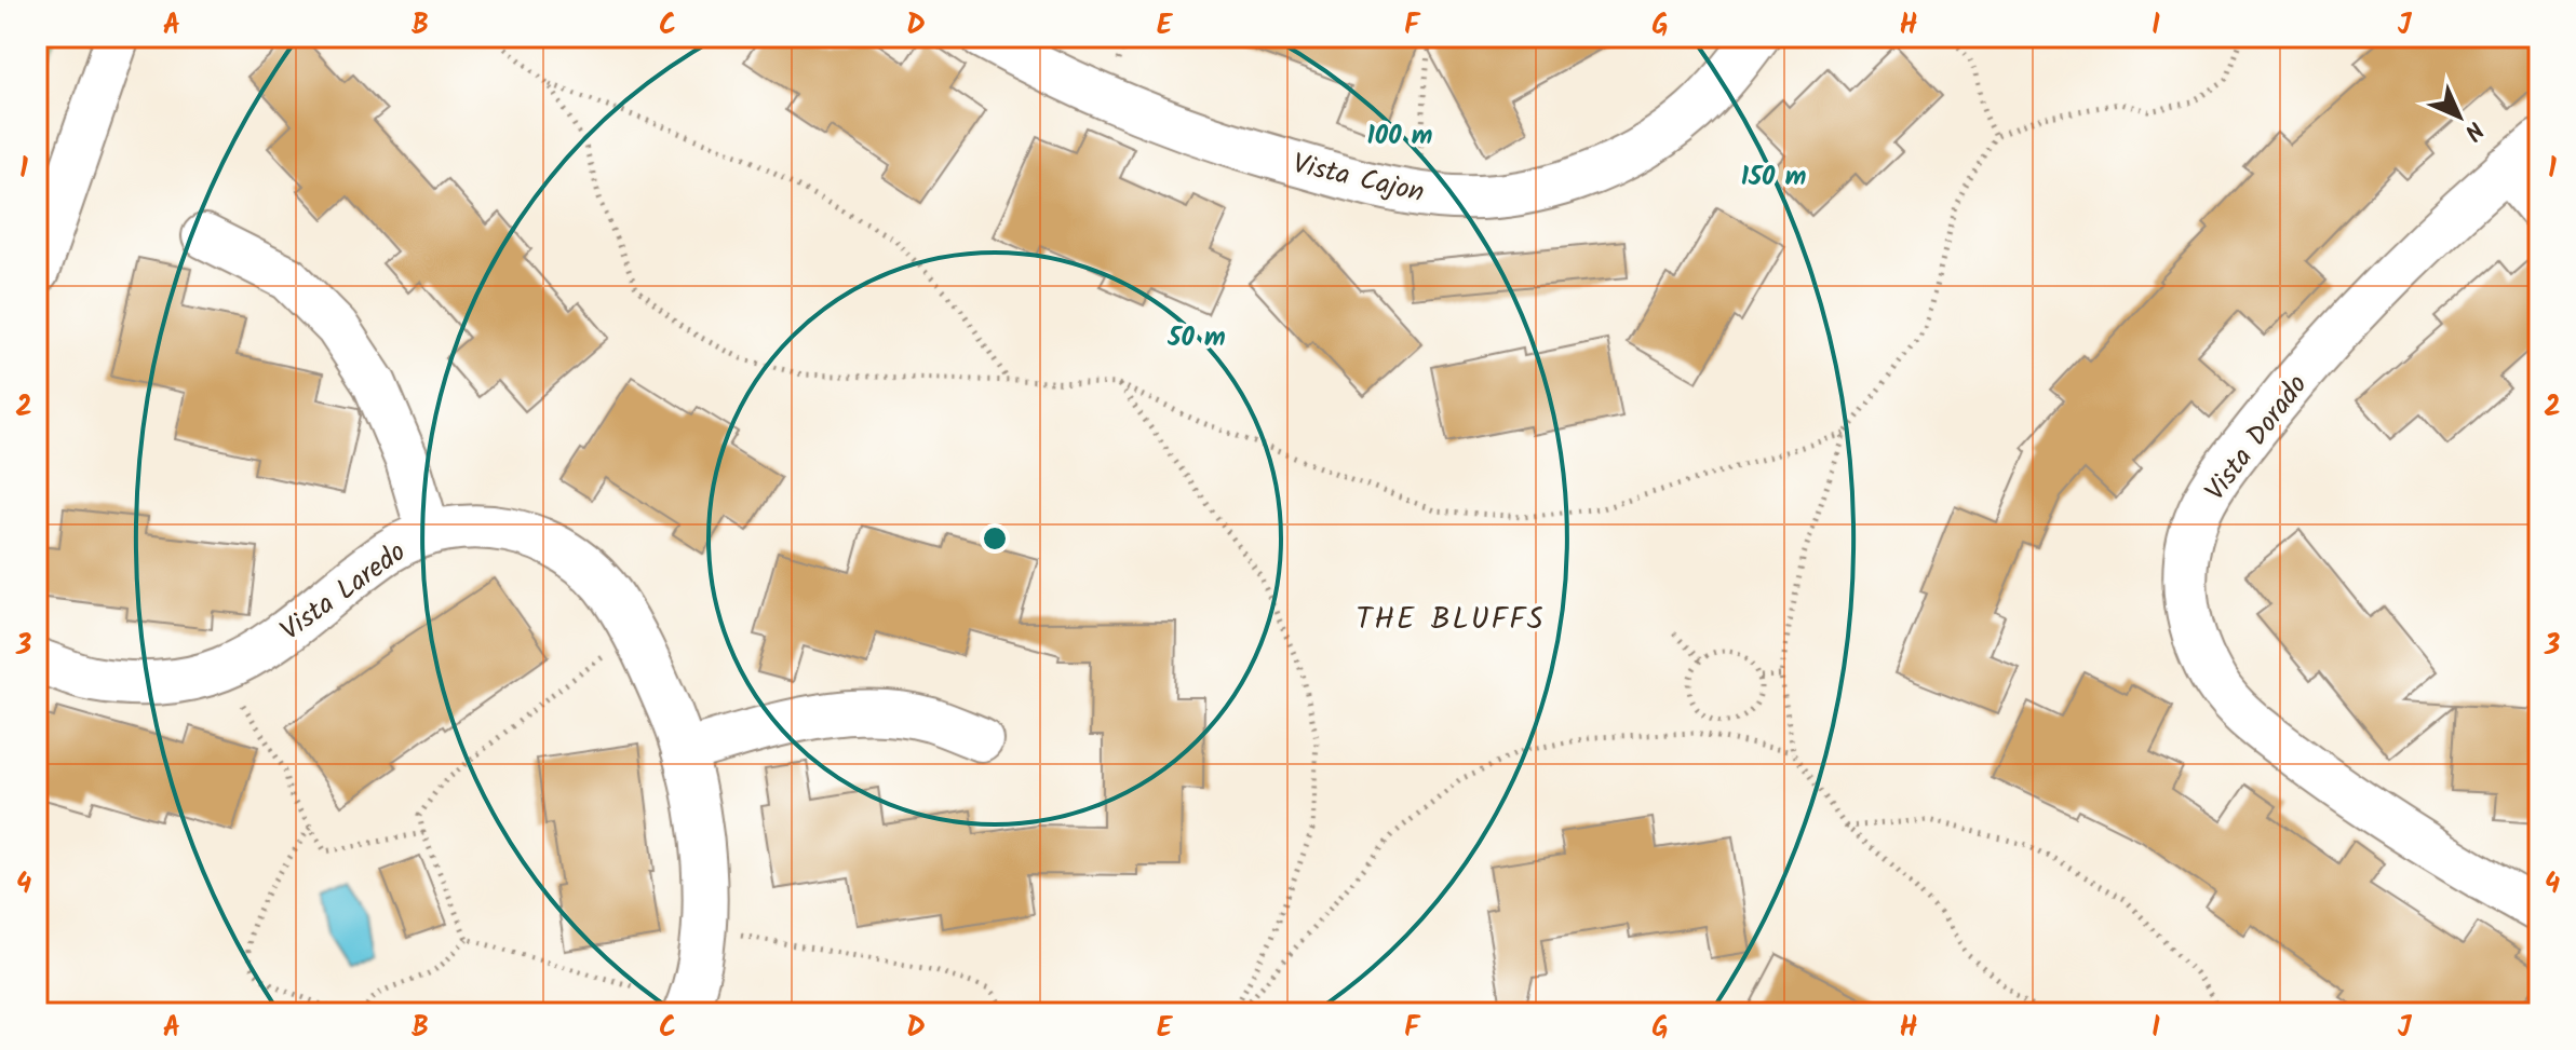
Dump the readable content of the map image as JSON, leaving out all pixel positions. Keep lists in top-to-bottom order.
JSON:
{
  "streets": {
    "street": ["Vista Cajon", "Vista Dorado", "Vista Laredo"]
  },
  "districts": ["THE BLUFFS"],
  "north": "bottom right",
  "grid": {
    "columns": [
      "A",
      "B",
      "C",
      "D",
      "E",
      "F",
      "G",
      "H",
      "I",
      "J"
    ],
    "rows": [
      "1",
      "2",
      "3",
      "4"
    ]
  },
  "rings": ["100 m", "150 m", "50 m"]
}
